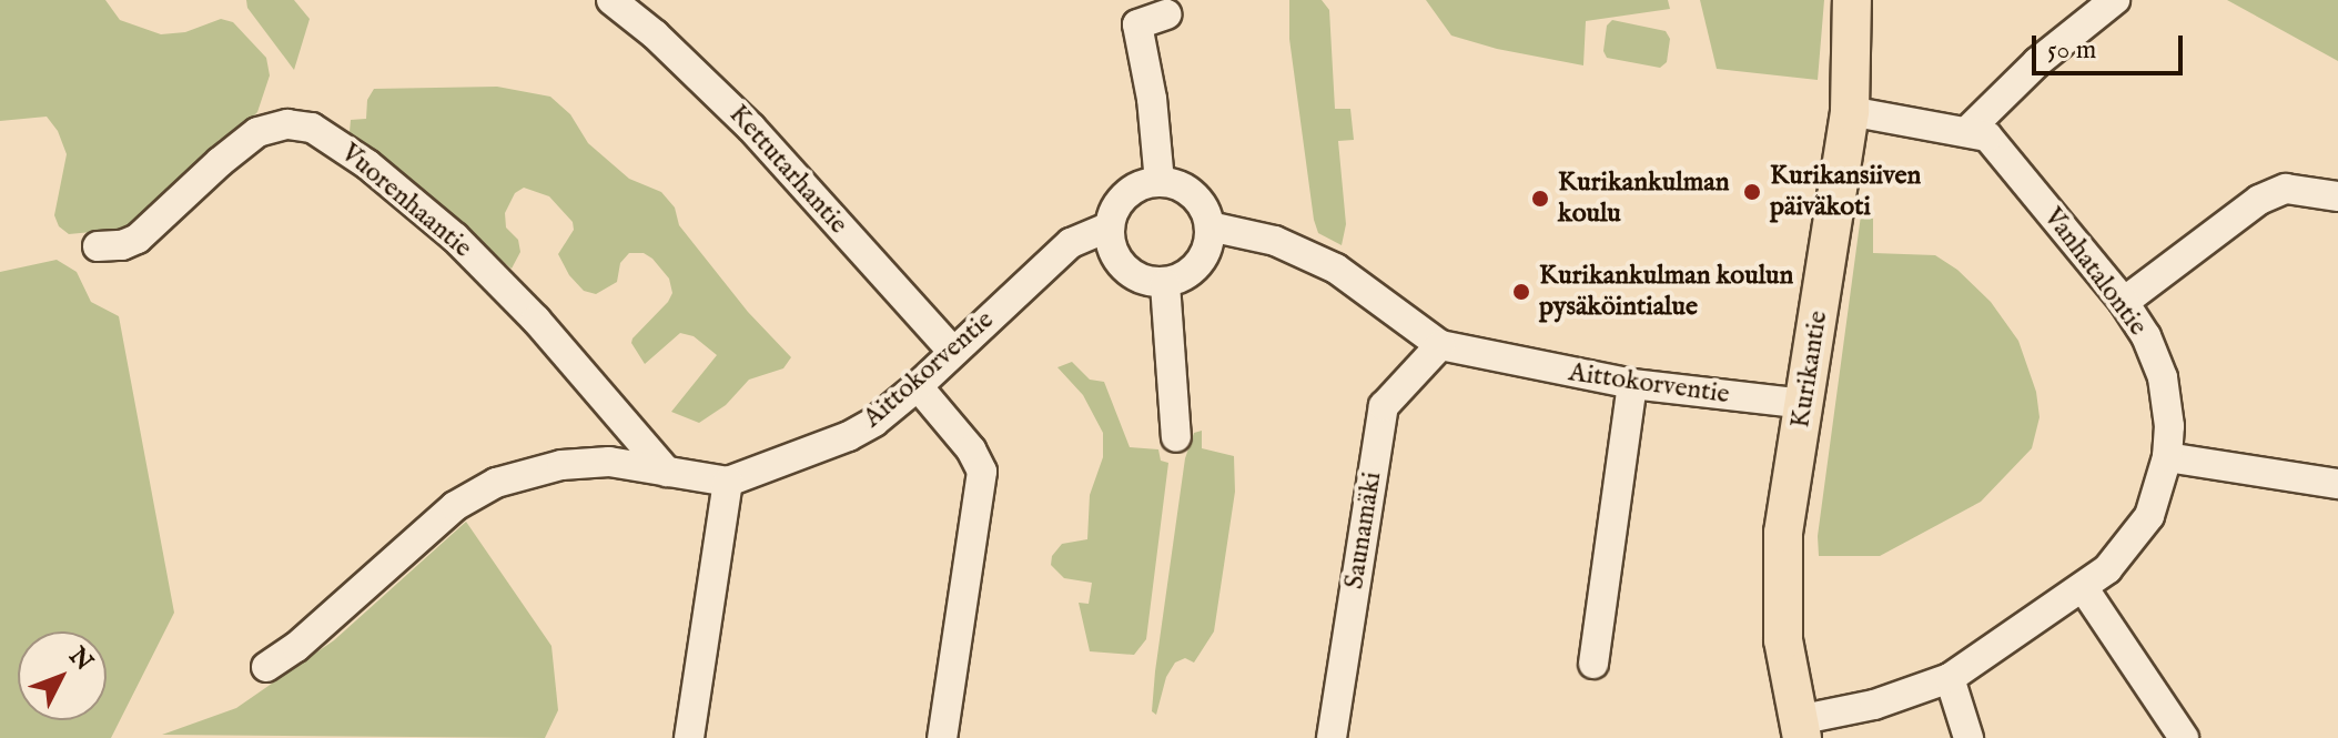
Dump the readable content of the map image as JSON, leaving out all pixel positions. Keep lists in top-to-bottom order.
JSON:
{
  "streets": {
    "main road": ["Kurikantie"],
    "street": [
      "Kettutarhantie",
      "Vuorenhaantie",
      "Vanhatalontie",
      "Aittokorventie",
      "Saunamäki"
    ]
  },
  "crossings": [
    ["Kettutarhantie", "Aittokorventie"],
    ["Vuorenhaantie", "Aittokorventie"],
    ["Vanhatalontie", "Kurikantie"],
    ["Aittokorventie", "Kurikantie"],
    ["Aittokorventie", "Saunamäki"]
  ],
  "places": ["Kurikansiiven päiväkoti", "Kurikankulman koulu", "Kurikankulman koulun pysäköintialue"],
  "scale_bar": "50 m",
  "north": "top right"
}
